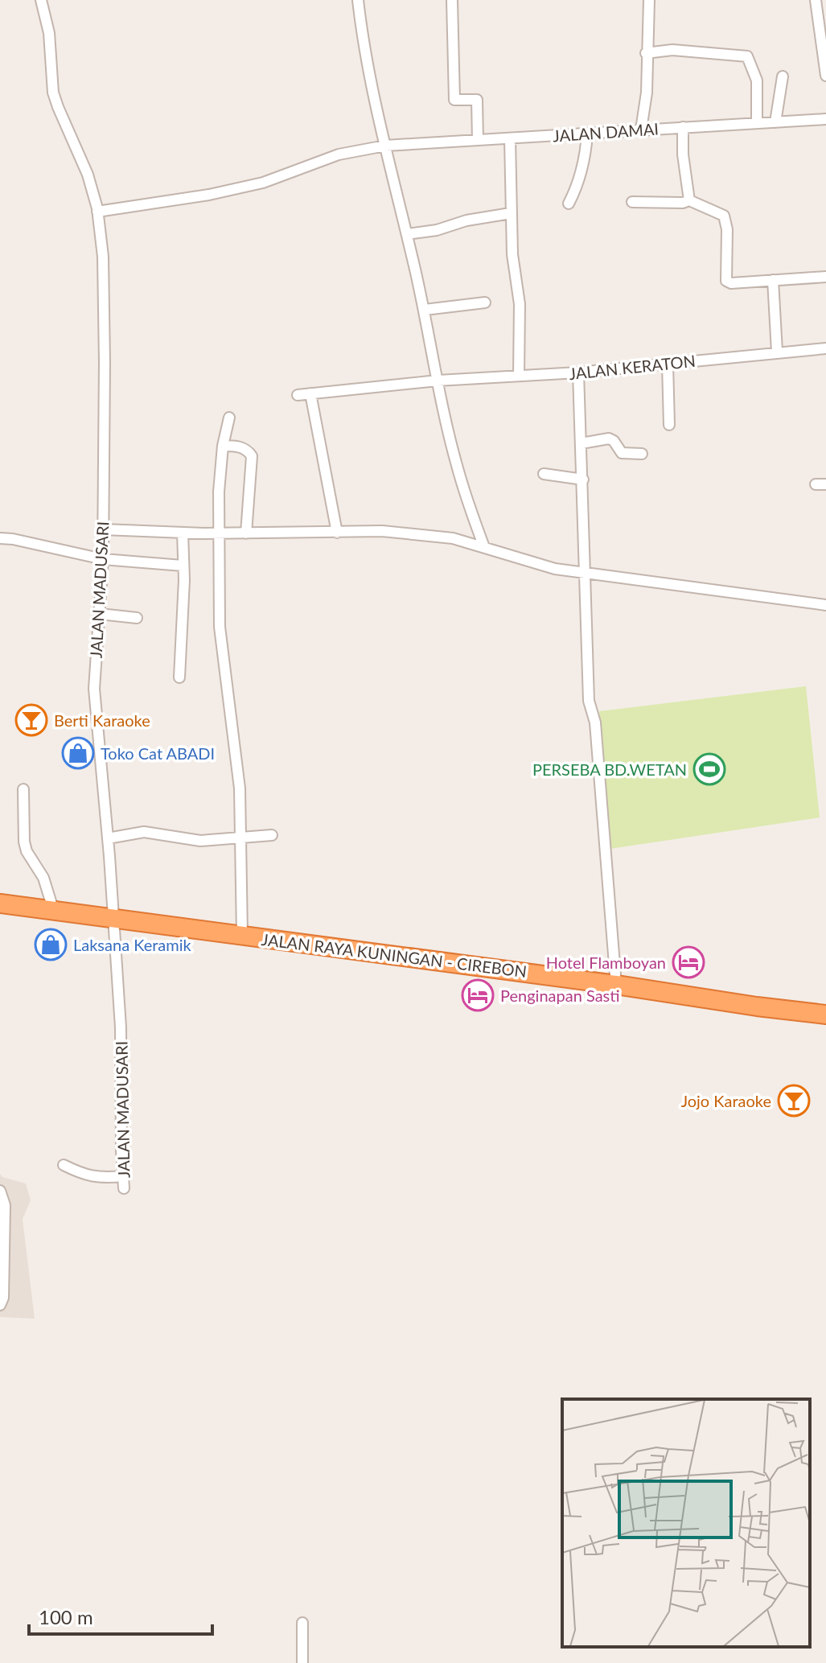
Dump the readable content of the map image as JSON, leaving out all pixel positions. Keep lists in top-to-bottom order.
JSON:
{
  "streets": {
    "highway": ["JALAN RAYA KUNINGAN - CIREBON"],
    "street": ["JALAN DAMAI", "JALAN KERATON", "JALAN MADUSARI"]
  },
  "crossings": [
    ["JALAN DAMAI", "JALAN MADUSARI"],
    ["JALAN MADUSARI", "JALAN RAYA KUNINGAN - CIREBON"]
  ],
  "places": {
    "bar": ["Berti Karaoke", "Jojo Karaoke"],
    "shop": ["Toko Cat ABADI", "Laksana Keramik"],
    "sports": ["PERSEBA BD.WETAN"],
    "hotel": ["Hotel Flamboyan", "Penginapan Sasti"]
  },
  "scale_bar": "100 m"
}
